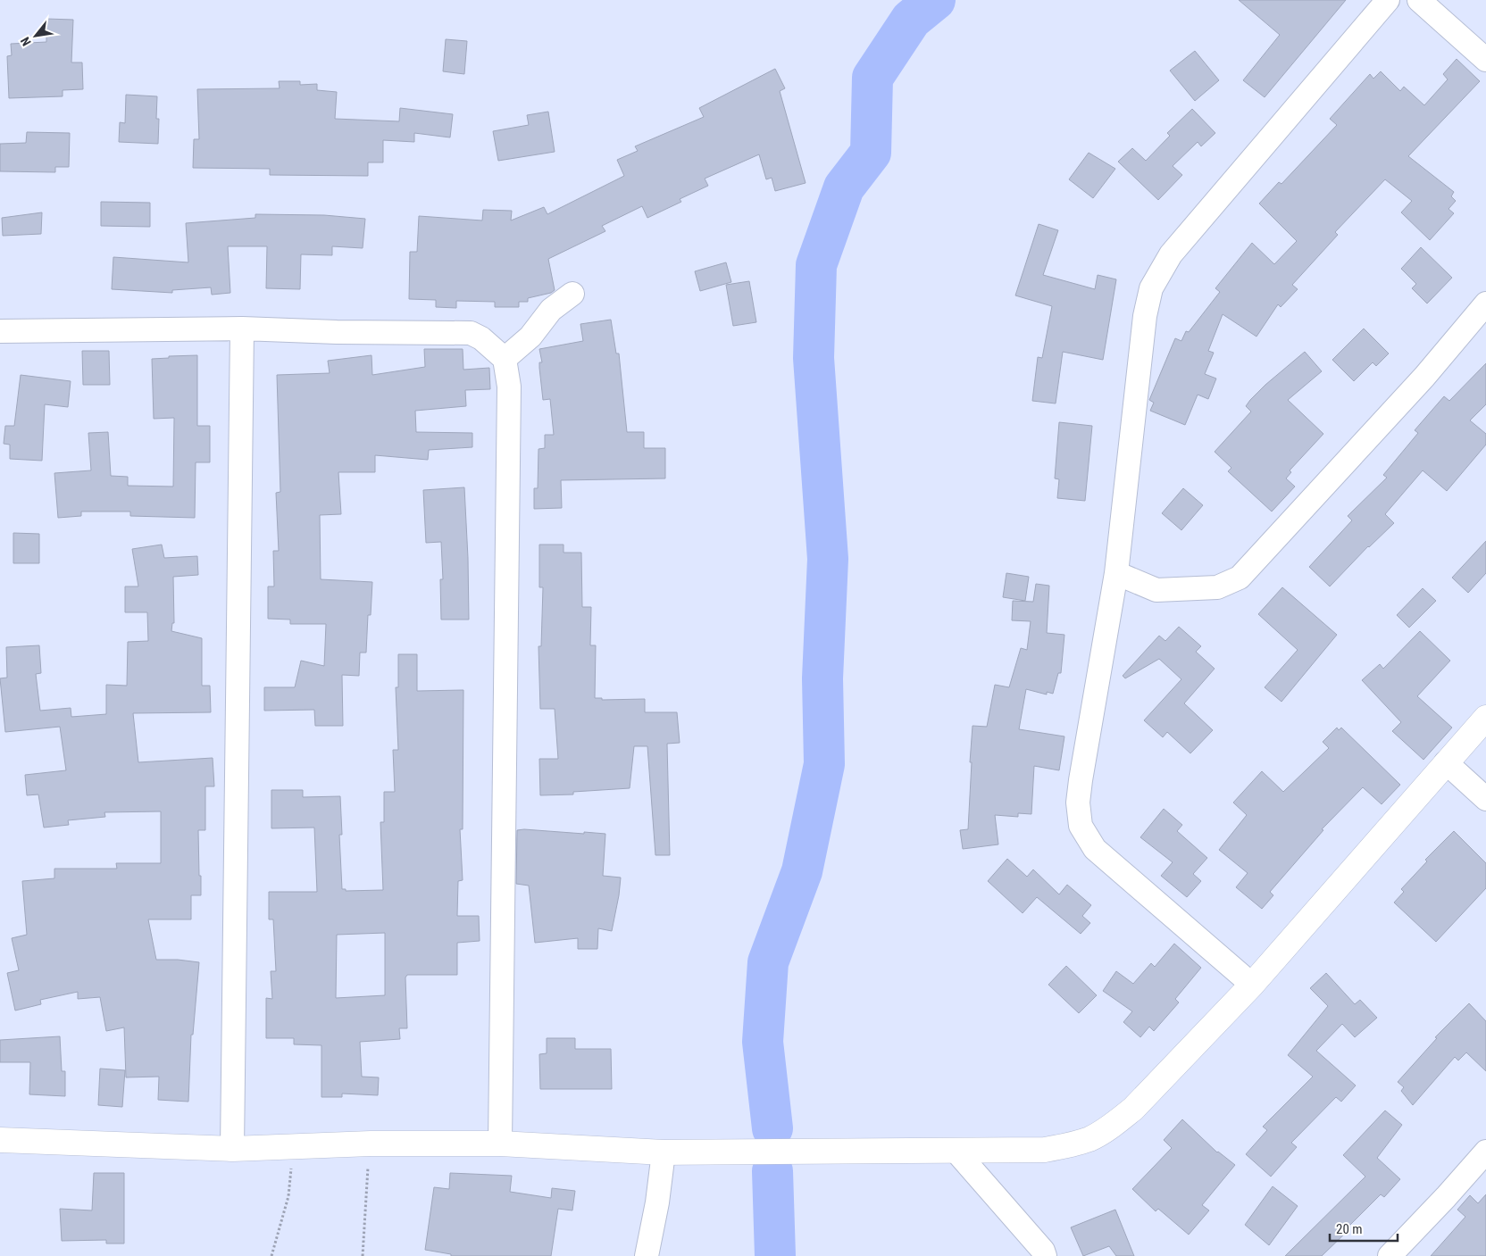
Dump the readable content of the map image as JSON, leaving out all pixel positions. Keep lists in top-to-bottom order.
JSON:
{
  "scale_bar": "20 m",
  "north": "bottom left"
}
